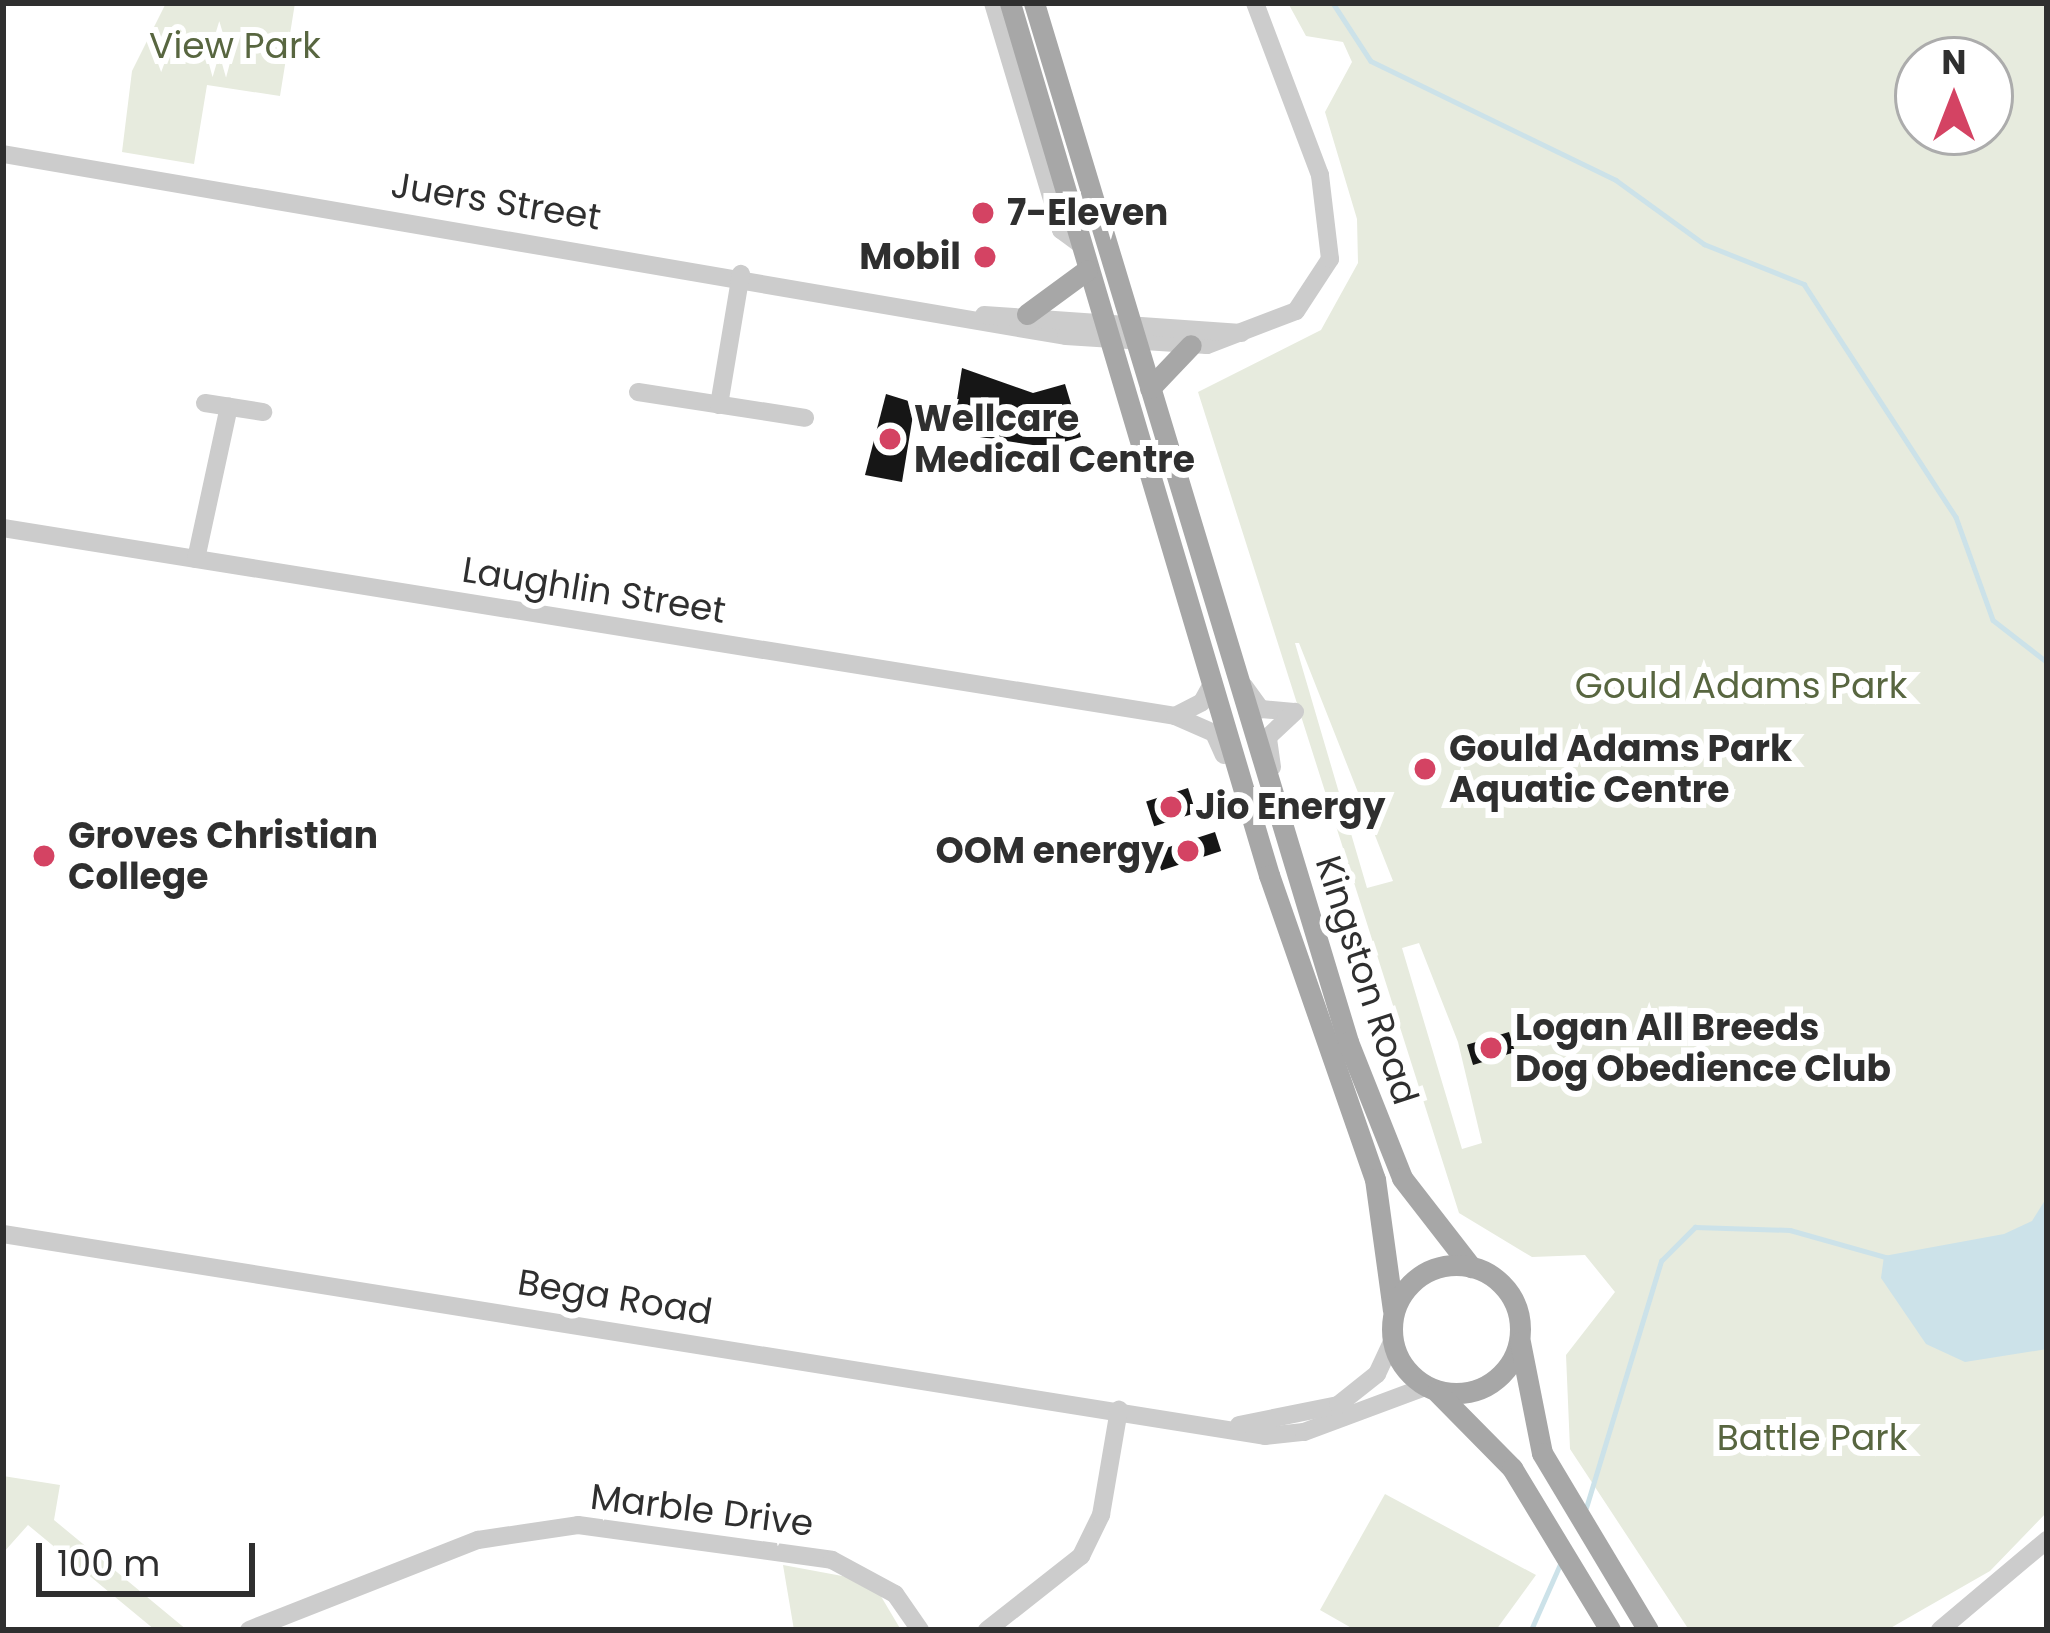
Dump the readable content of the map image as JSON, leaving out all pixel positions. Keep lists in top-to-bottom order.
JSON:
{
  "streets": {
    "main road": ["Kingston Road"],
    "street": [
      "Juers Street",
      "Laughlin Street",
      "Bega Road",
      "Marble Drive"
    ]
  },
  "crossings": [
    ["Juers Street", "Kingston Road"],
    ["Laughlin Street", "Kingston Road"],
    ["Kingston Road", "Bega Road"]
  ],
  "parks": ["View Park", "Gould Adams Park", "Battle Park"],
  "places": [
    "7-Eleven",
    "Mobil",
    "Wellcare Medical Centre",
    "Gould Adams Park Aquatic Centre",
    "Jio Energy",
    "OOM energy",
    "Groves Christian College",
    "Logan All Breeds Dog Obedience Club"
  ],
  "scale_bar": "100 m",
  "north": "top"
}
